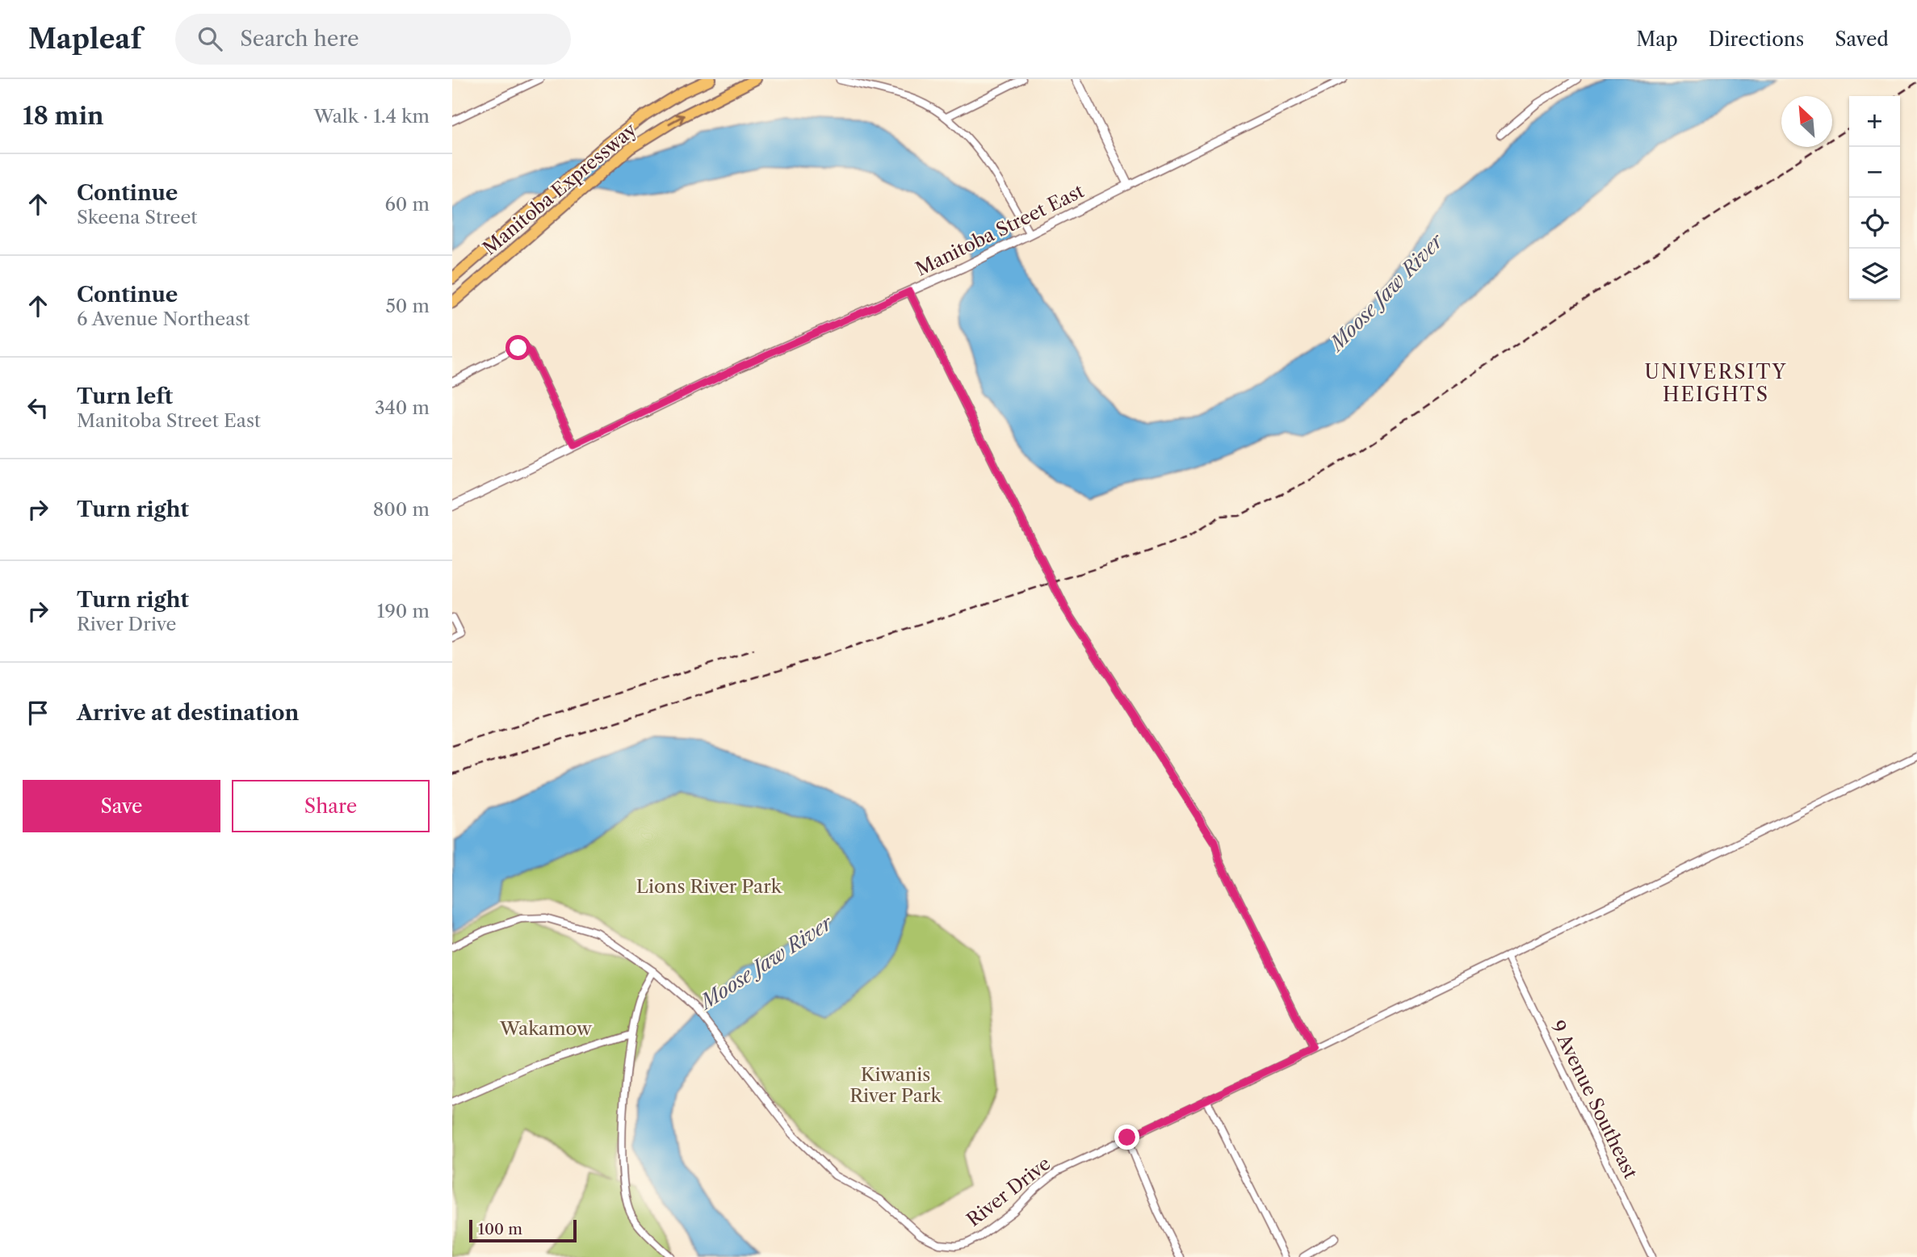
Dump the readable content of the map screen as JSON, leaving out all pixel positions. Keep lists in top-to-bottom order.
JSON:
{
  "streets": {
    "main road": ["Manitoba Expressway"],
    "street": ["Manitoba Street East", "9 Avenue Southeast", "River Drive"]
  },
  "crossings": [
    ["9 Avenue Southeast", "River Drive"]
  ],
  "districts": ["UNIVERSITY HEIGHTS"],
  "water": ["Moose Jaw River"],
  "parks": ["Lions River Park", "Wakamow", "Kiwanis River Park"],
  "scale_bar": "100 m",
  "north": "top left",
  "page": {
    "header": "Mapleaf",
    "search": "Search here",
    "nav": ["Map", "Directions", "Saved"],
    "heading": ["18 min", "Walk · 1.4 km"],
    "map_buttons": ["+", "−"],
    "list": [
      ["Continue", "Skeena Street", "60 m"],
      ["Continue", "6 Avenue Northeast", "50 m"],
      ["Turn left", "Manitoba Street East", "340 m"],
      ["Turn right", "800 m"],
      ["Turn right", "River Drive", "190 m"],
      "Arrive at destination"
    ],
    "buttons": ["Save", "Share"],
    "scale": "100 m"
  }
}
